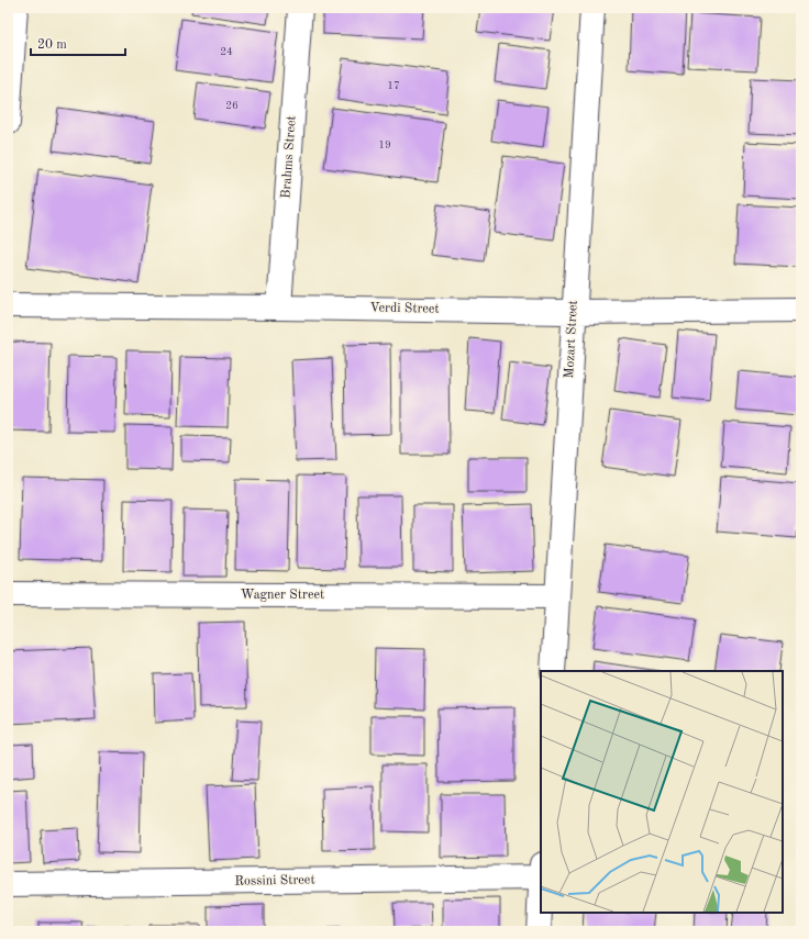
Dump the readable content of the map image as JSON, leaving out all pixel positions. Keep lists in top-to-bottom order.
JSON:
{
  "streets": {
    "street": [
      "Brahms Street",
      "Verdi Street",
      "Mozart Street",
      "Wagner Street",
      "Rossini Street"
    ]
  },
  "crossings": [
    ["Brahms Street", "Verdi Street"],
    ["Verdi Street", "Mozart Street"],
    ["Mozart Street", "Wagner Street"]
  ],
  "house_numbers": [
    "24",
    "17",
    "26",
    "19"
  ],
  "scale_bar": "20 m"
}
